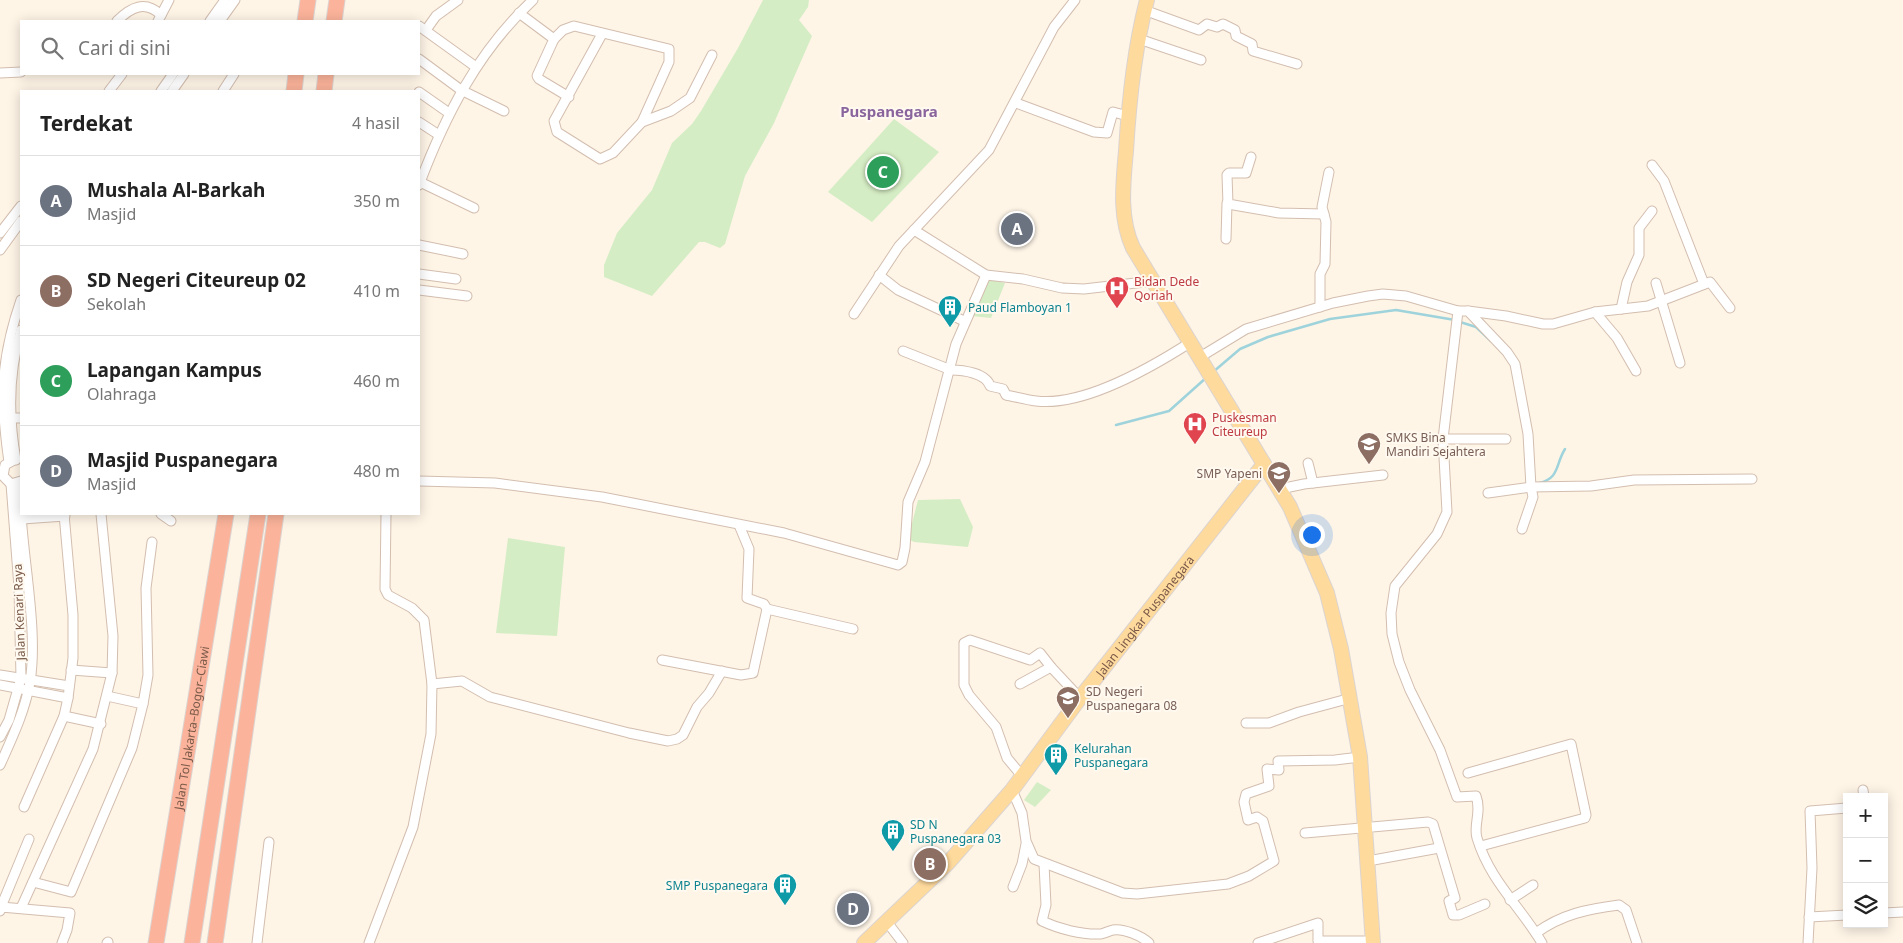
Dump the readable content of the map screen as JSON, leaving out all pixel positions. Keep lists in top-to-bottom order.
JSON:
{
  "streets": {
    "highway": ["Jalan Tol Jakarta–Bogor–Ciawi"],
    "main road": ["Jalan Lingkar Puspanegara"],
    "street": ["Jalan Kenari Raya"]
  },
  "districts": ["Puspanegara"],
  "places": {
    "hospital": ["Bidan Dede Qoriah", "Puskesman Citeureup"],
    "building": [
      "Paud Flamboyan 1",
      "Kelurahan Puspanegara",
      "SD N Puspanegara 03",
      "SMP Puspanegara"
    ],
    "school or university": ["SMKS Bina Mandiri Sejahtera", "SMP Yapeni", "SD Negeri Puspanegara 08"]
  },
  "page": {
    "search": "Cari di sini",
    "heading": ["Terdekat", "4 hasil"],
    "pins": [
      "C",
      "A",
      "B",
      "D"
    ],
    "list": [
      {
        "mark": "A",
        "name": "Mushala Al-Barkah",
        "note": "Masjid",
        "value": "350 m"
      },
      {
        "mark": "B",
        "name": "SD Negeri Citeureup 02",
        "note": "Sekolah",
        "value": "410 m"
      },
      {
        "mark": "C",
        "name": "Lapangan Kampus",
        "note": "Olahraga",
        "value": "460 m"
      },
      {
        "mark": "D",
        "name": "Masjid Puspanegara",
        "note": "Masjid",
        "value": "480 m"
      }
    ],
    "map_buttons": ["+", "−"]
  }
}
